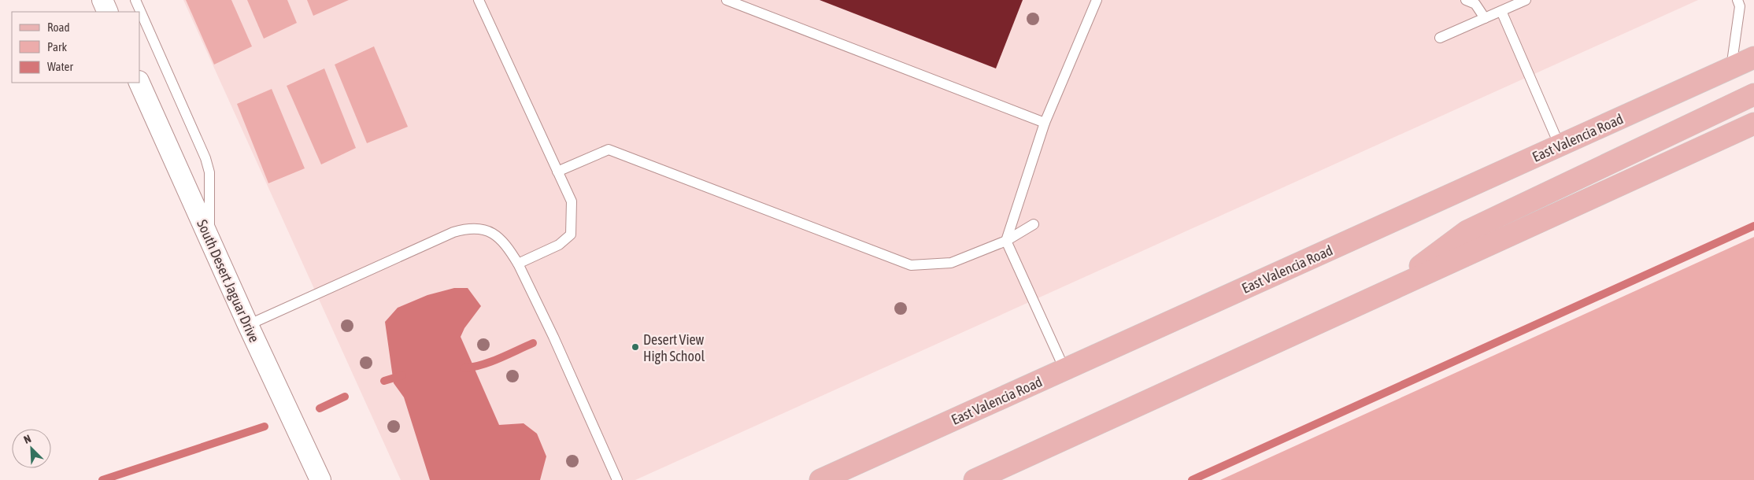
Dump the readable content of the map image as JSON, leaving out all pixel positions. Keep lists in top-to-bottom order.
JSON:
{
  "streets": {
    "main road": ["East Valencia Road"],
    "street": ["South Desert Jaguar Drive"]
  },
  "places": ["Desert View High School"],
  "legend": ["Road", "Park", "Water"],
  "north": "top left"
}
